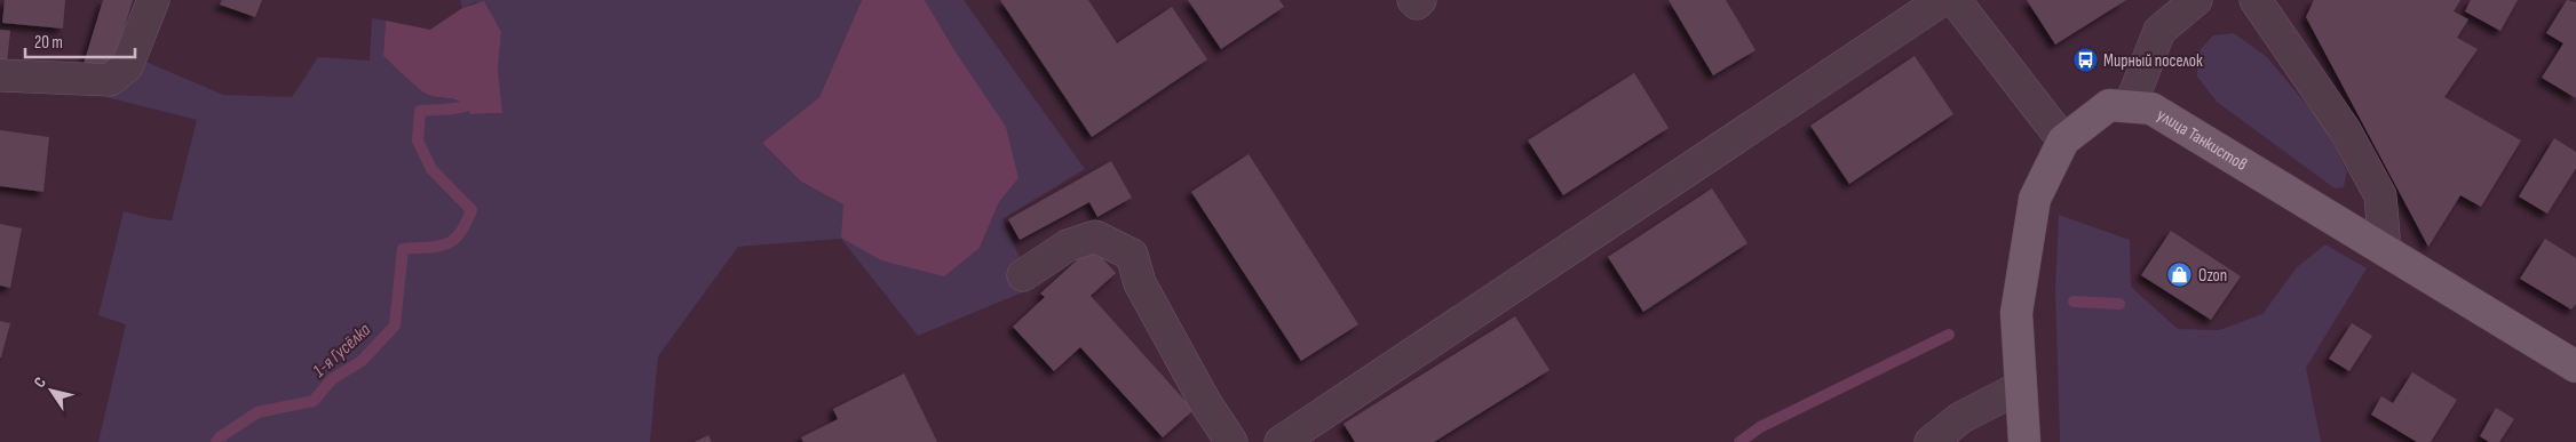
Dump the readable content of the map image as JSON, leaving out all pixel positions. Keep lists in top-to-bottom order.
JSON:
{
  "streets": {
    "main road": ["улица Танкистов"]
  },
  "water": ["1-я Гусёлка"],
  "places": {
    "bus stop": ["Мирный поселок"],
    "shop": ["Ozon"]
  },
  "scale_bar": "20 m",
  "north": "top left"
}
